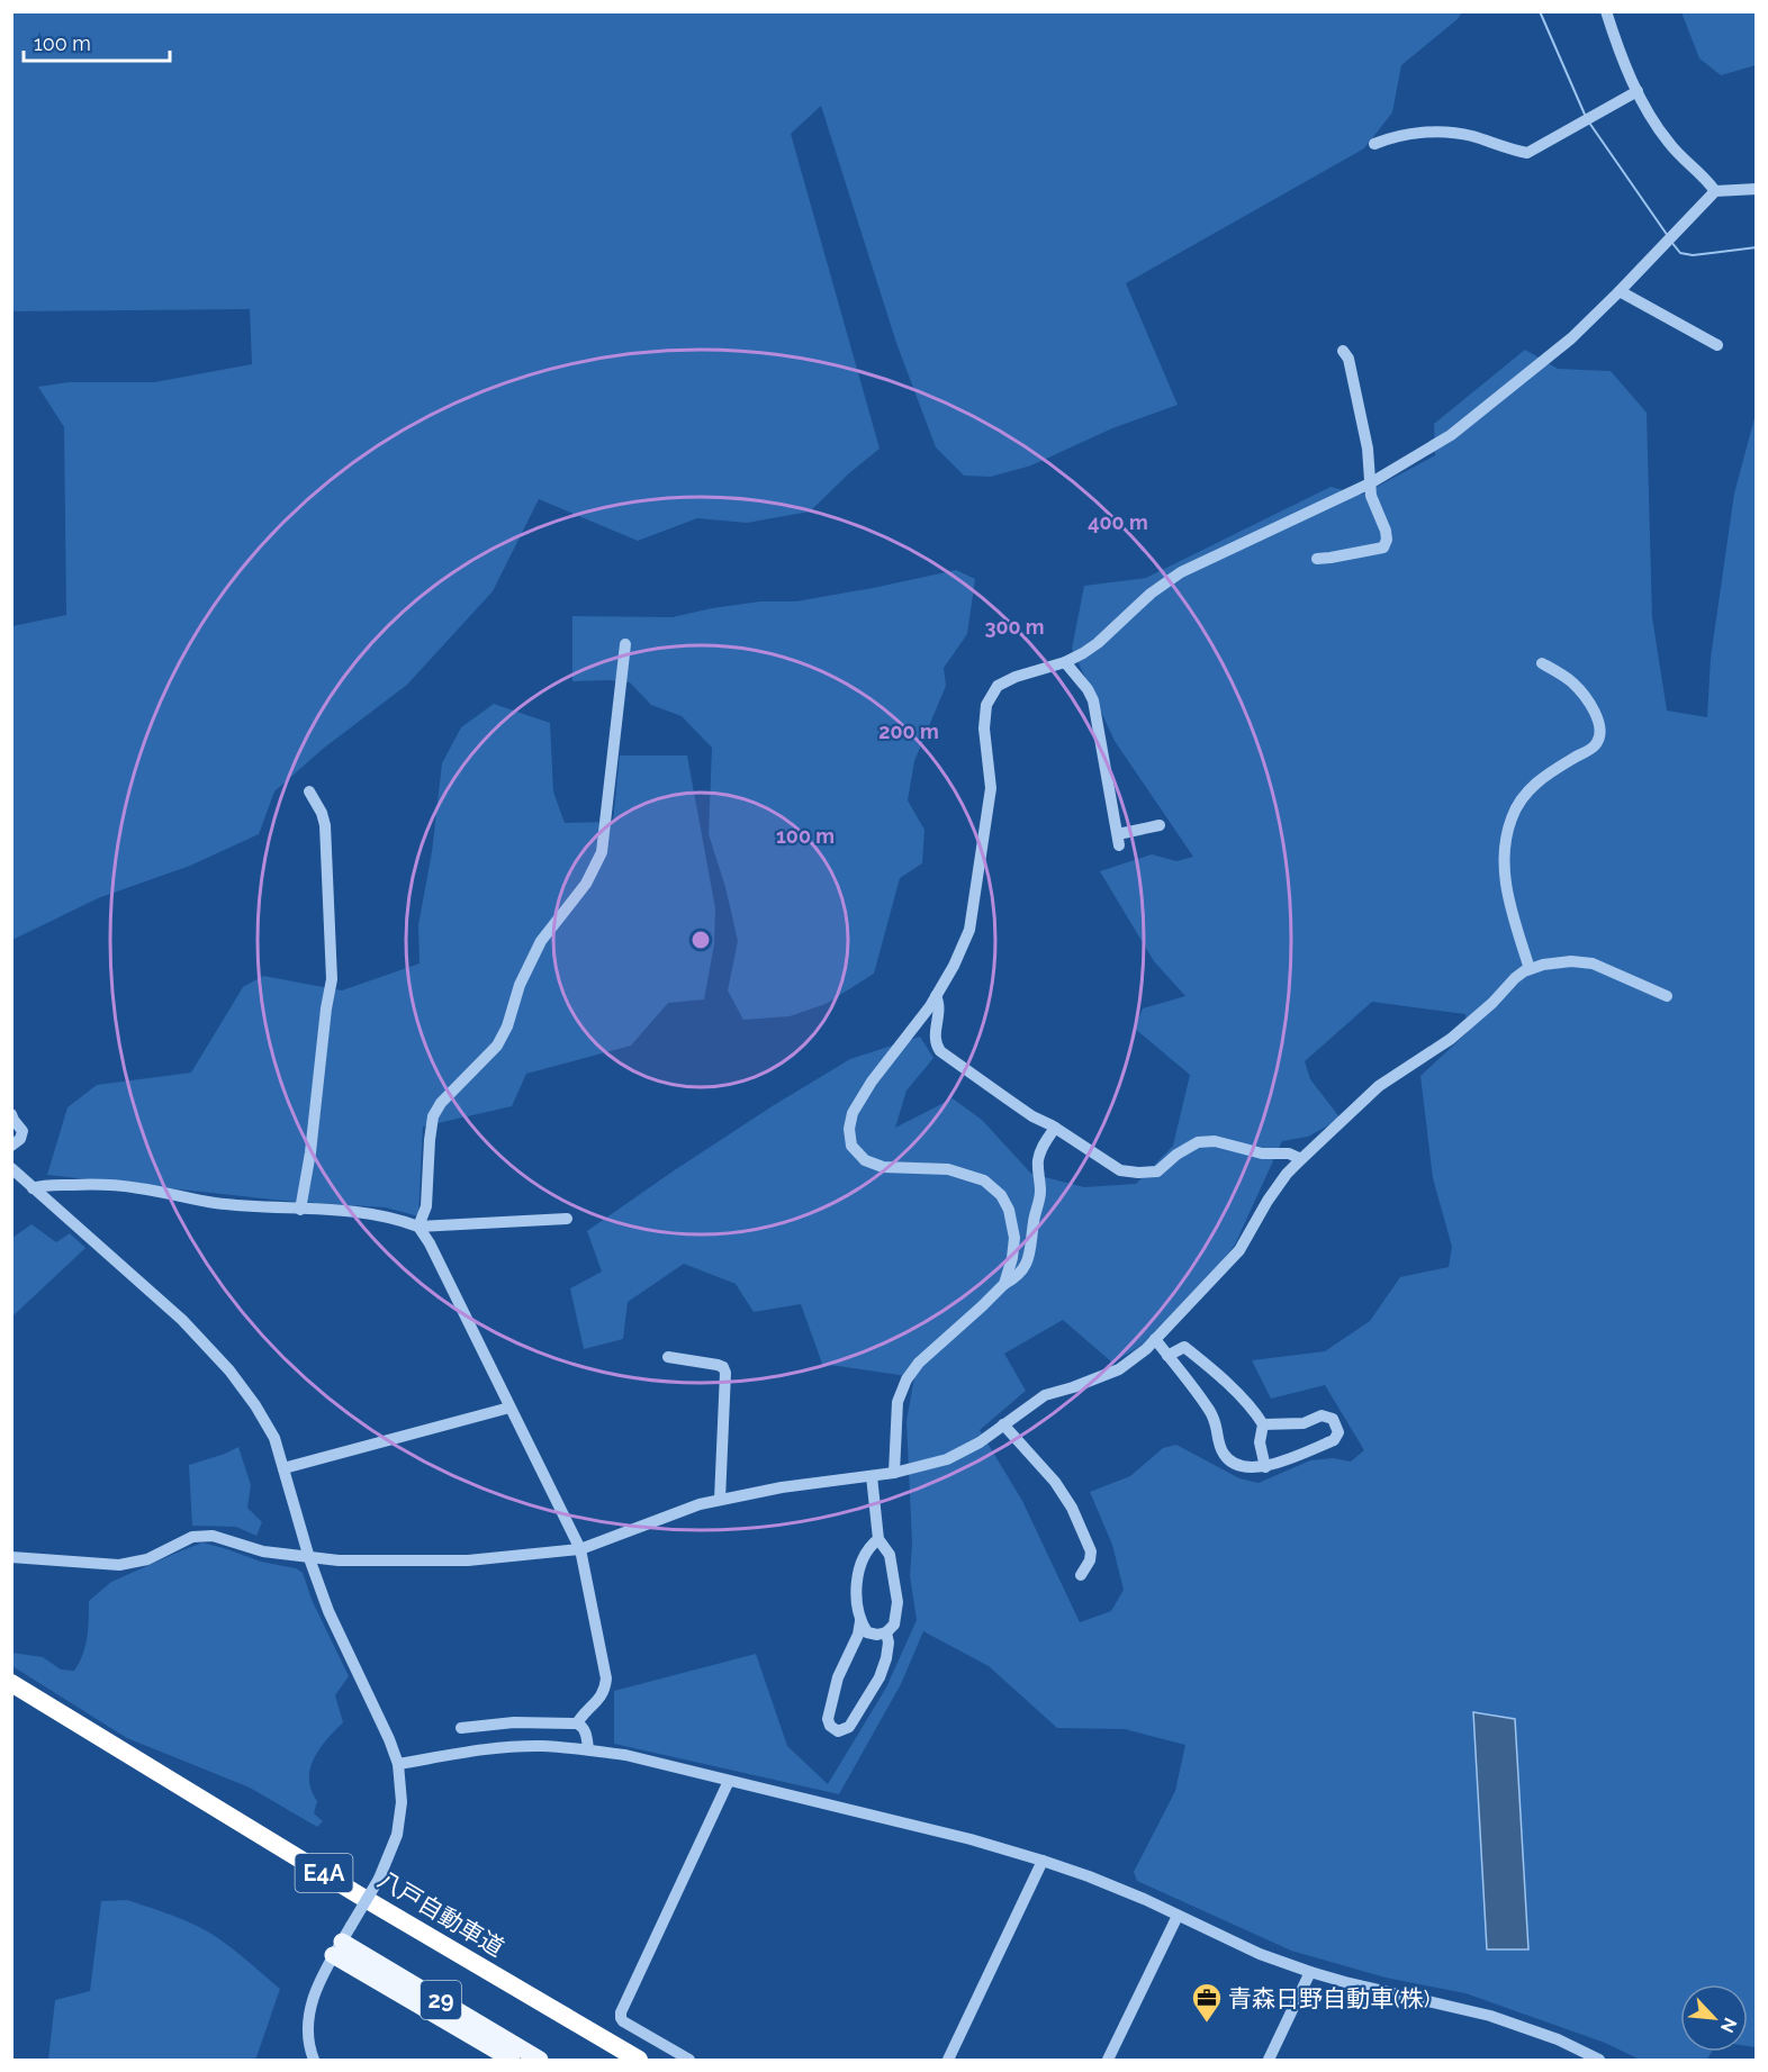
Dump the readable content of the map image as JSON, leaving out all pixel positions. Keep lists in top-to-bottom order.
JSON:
{
  "streets": {
    "highway": ["E4A", "八戸自動車道"],
    "main road": ["29"]
  },
  "places": {
    "office": ["青森日野自動車(株)"]
  },
  "scale_bar": "100 m",
  "north": "bottom right",
  "rings": [
    "400 m",
    "300 m",
    "200 m",
    "100 m"
  ]
}
